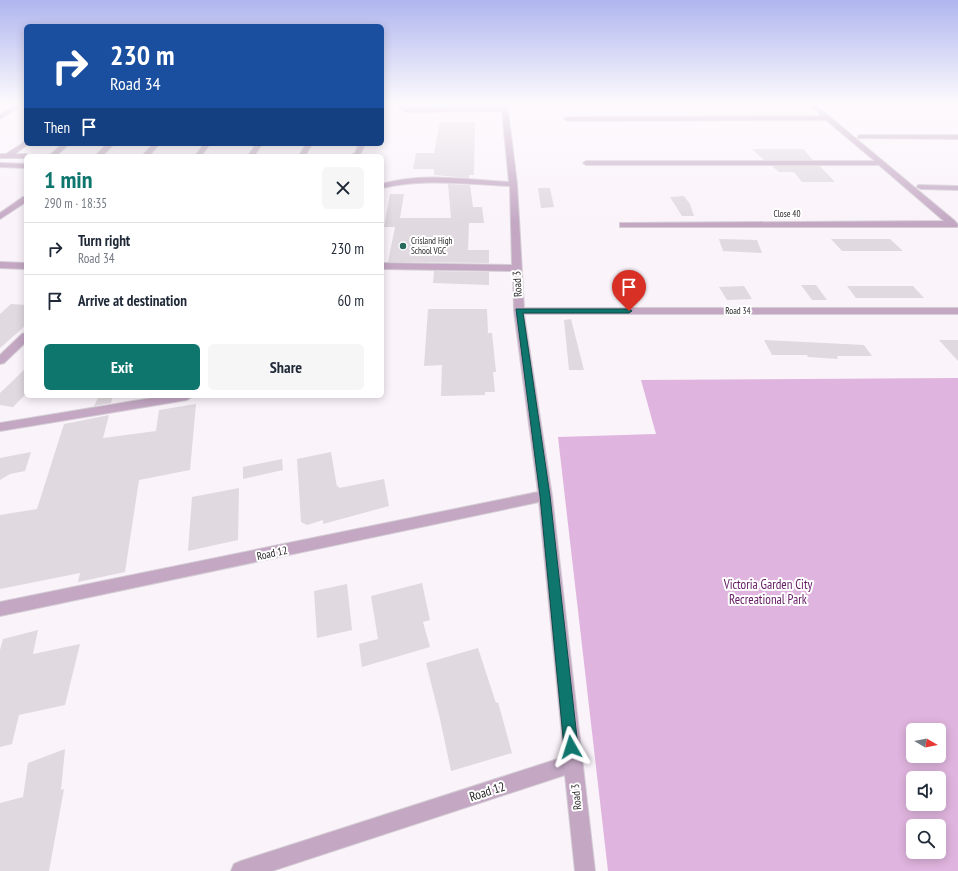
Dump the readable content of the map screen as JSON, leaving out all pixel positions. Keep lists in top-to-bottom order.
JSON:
{
  "streets": {
    "street": [
      "Close 40",
      "Road 3",
      "Road 34",
      "Road 12"
    ]
  },
  "crossings": [
    ["Road 3", "Road 34"],
    ["Road 3", "Road 12"]
  ],
  "parks": ["Victoria Garden City Recreational Park"],
  "places": ["Crisland High School VGC"],
  "north": "right",
  "page": {
    "turn": ["230 m", "Road 34"],
    "then": "Then",
    "heading": ["1 min", "290 m · 18:35"],
    "list": [
      {
        "name": "Turn right",
        "note": "Road 34",
        "value": "230 m"
      },
      {
        "name": "Arrive at destination",
        "value": "60 m"
      }
    ],
    "buttons": ["Exit", "Share"]
  }
}
